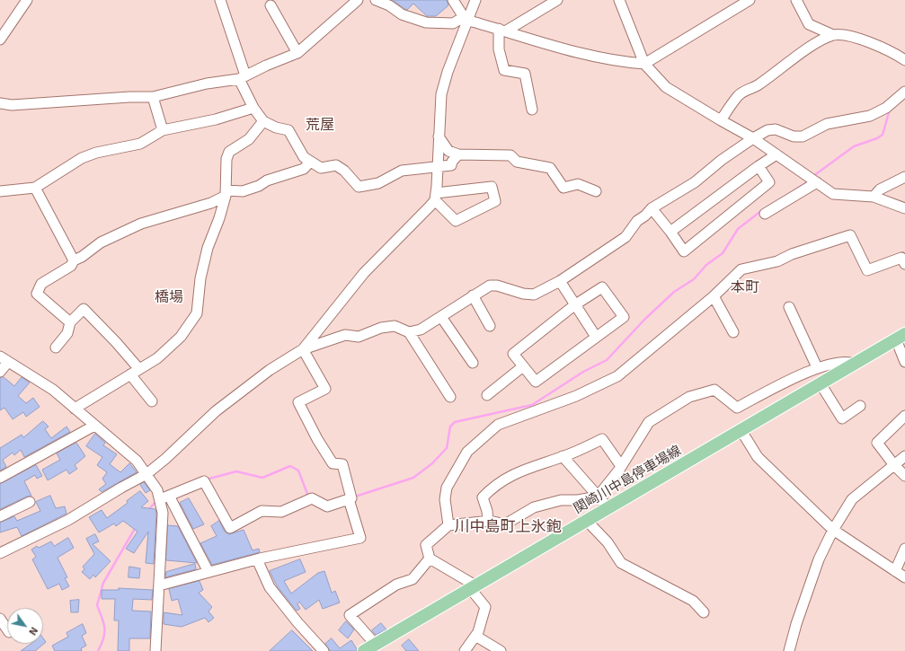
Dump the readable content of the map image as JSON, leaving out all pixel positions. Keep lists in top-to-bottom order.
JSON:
{
  "streets": {
    "main road": ["関崎川中島停車場線"]
  },
  "districts": [
    "荒屋",
    "本町",
    "橋場",
    "川中島町上氷鉋"
  ],
  "north": "bottom right"
}
